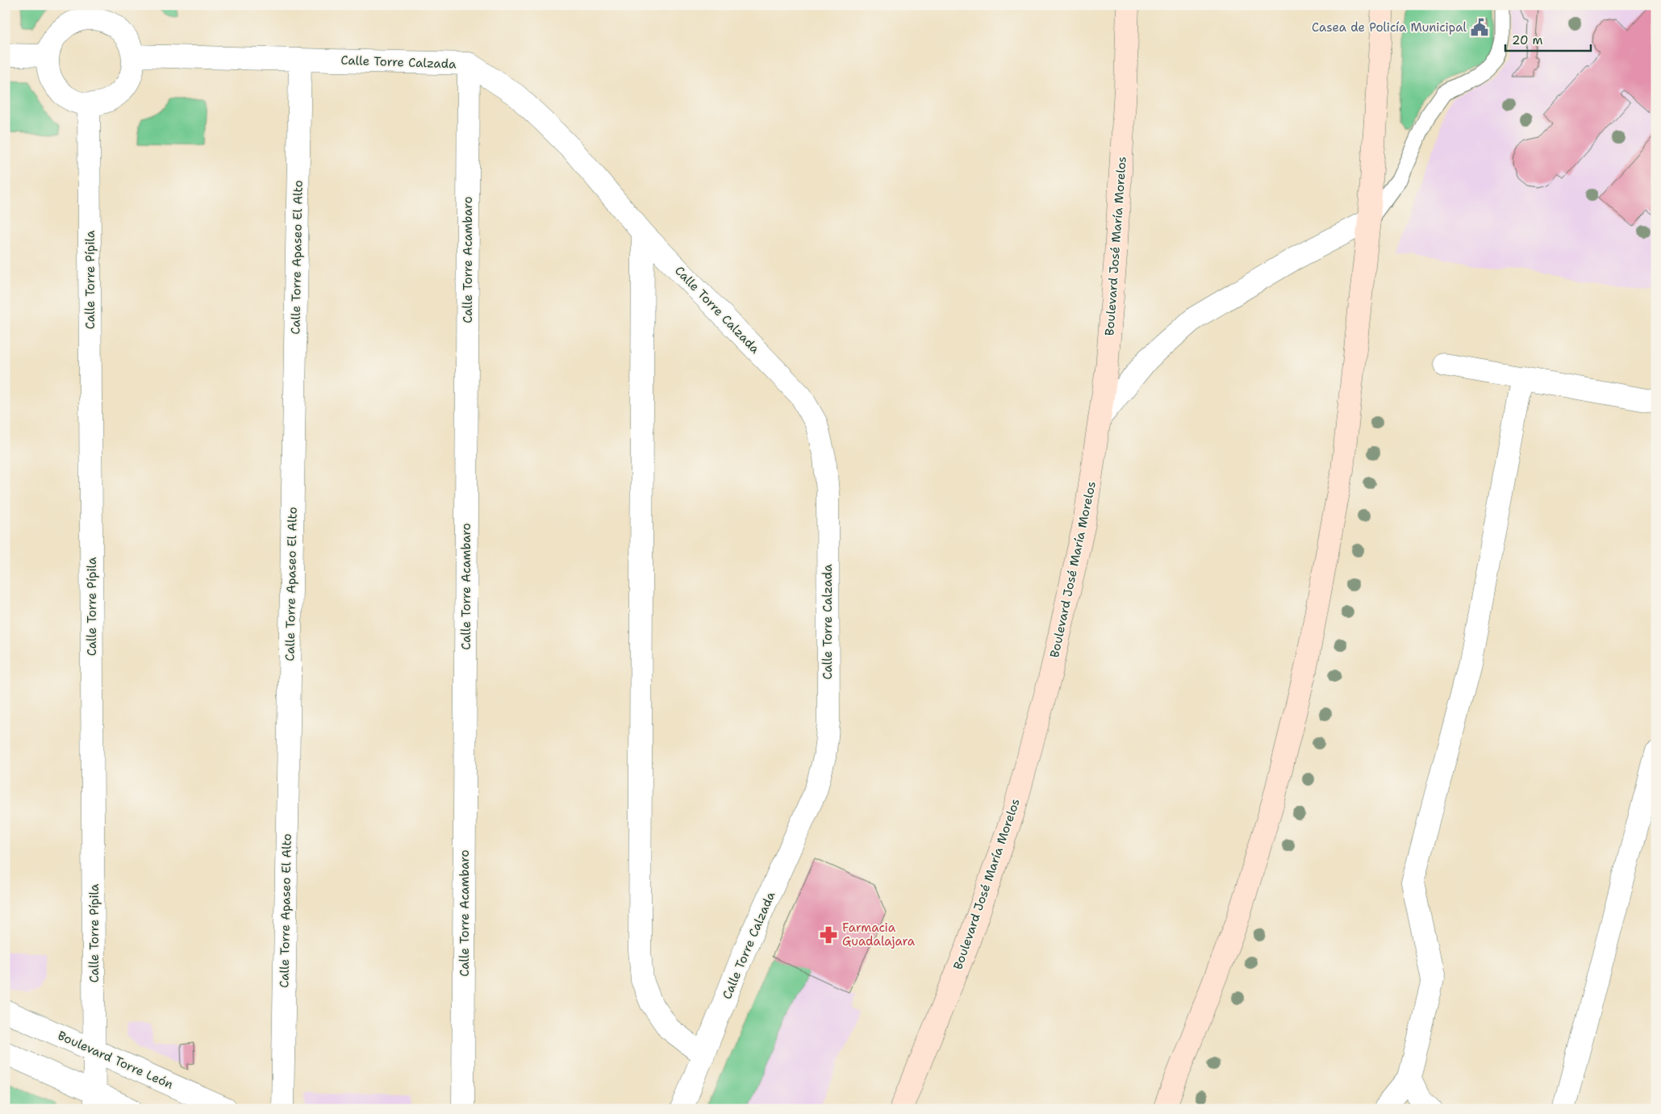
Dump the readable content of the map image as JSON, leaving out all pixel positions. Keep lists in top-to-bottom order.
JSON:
{
  "streets": {
    "main road": ["Boulevard José María Morelos"],
    "street": [
      "Calle Torre Calzada",
      "Calle Torre Apaseo El Alto",
      "Calle Torre Acambaro",
      "Calle Torre Pípila",
      "Boulevard Torre León"
    ]
  },
  "crossings": [
    ["Calle Torre Calzada", "Calle Torre Apaseo El Alto"],
    ["Calle Torre Calzada", "Calle Torre Acambaro"],
    ["Calle Torre Calzada", "Calle Torre Pípila"],
    ["Calle Torre Pípila", "Boulevard Torre León"]
  ],
  "places": {
    "public building": ["Casea de Policía Municipal"],
    "pharmacy": ["Farmacia Guadalajara"]
  },
  "scale_bar": "20 m"
}
